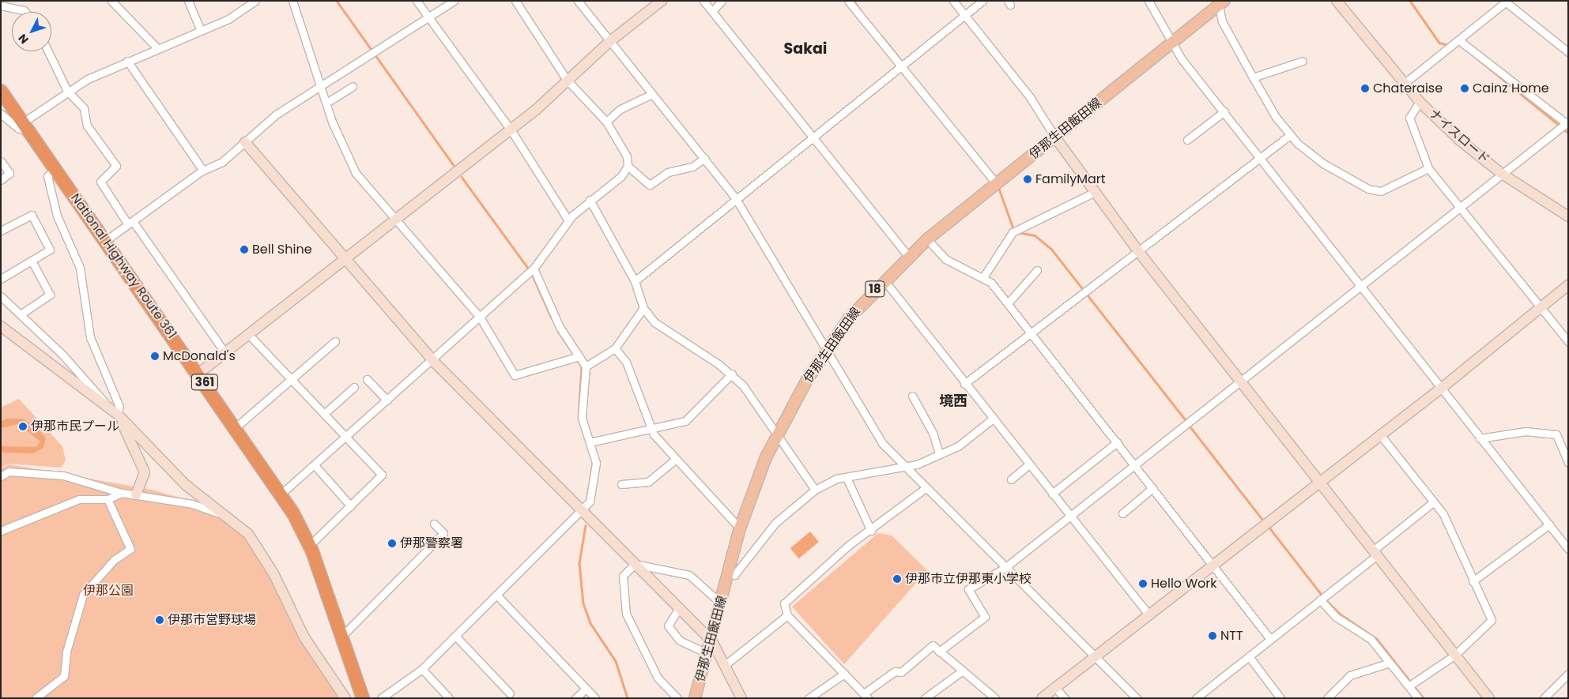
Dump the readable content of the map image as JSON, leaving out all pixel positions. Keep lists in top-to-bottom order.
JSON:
{
  "streets": {
    "highway": ["National Highway Route 361", "361"],
    "main road": ["伊那生田飯田線", "18"],
    "street": ["ナイスロード"]
  },
  "districts": ["Sakai", "境西"],
  "parks": ["伊那公園"],
  "places": [
    "Chateraise",
    "Cainz Home",
    "FamilyMart",
    "Bell Shine",
    "McDonald's",
    "伊那市民プール",
    "伊那警察署",
    "伊那市立伊那東小学校",
    "Hello Work",
    "伊那市営野球場",
    "NTT"
  ],
  "north": "bottom left"
}
